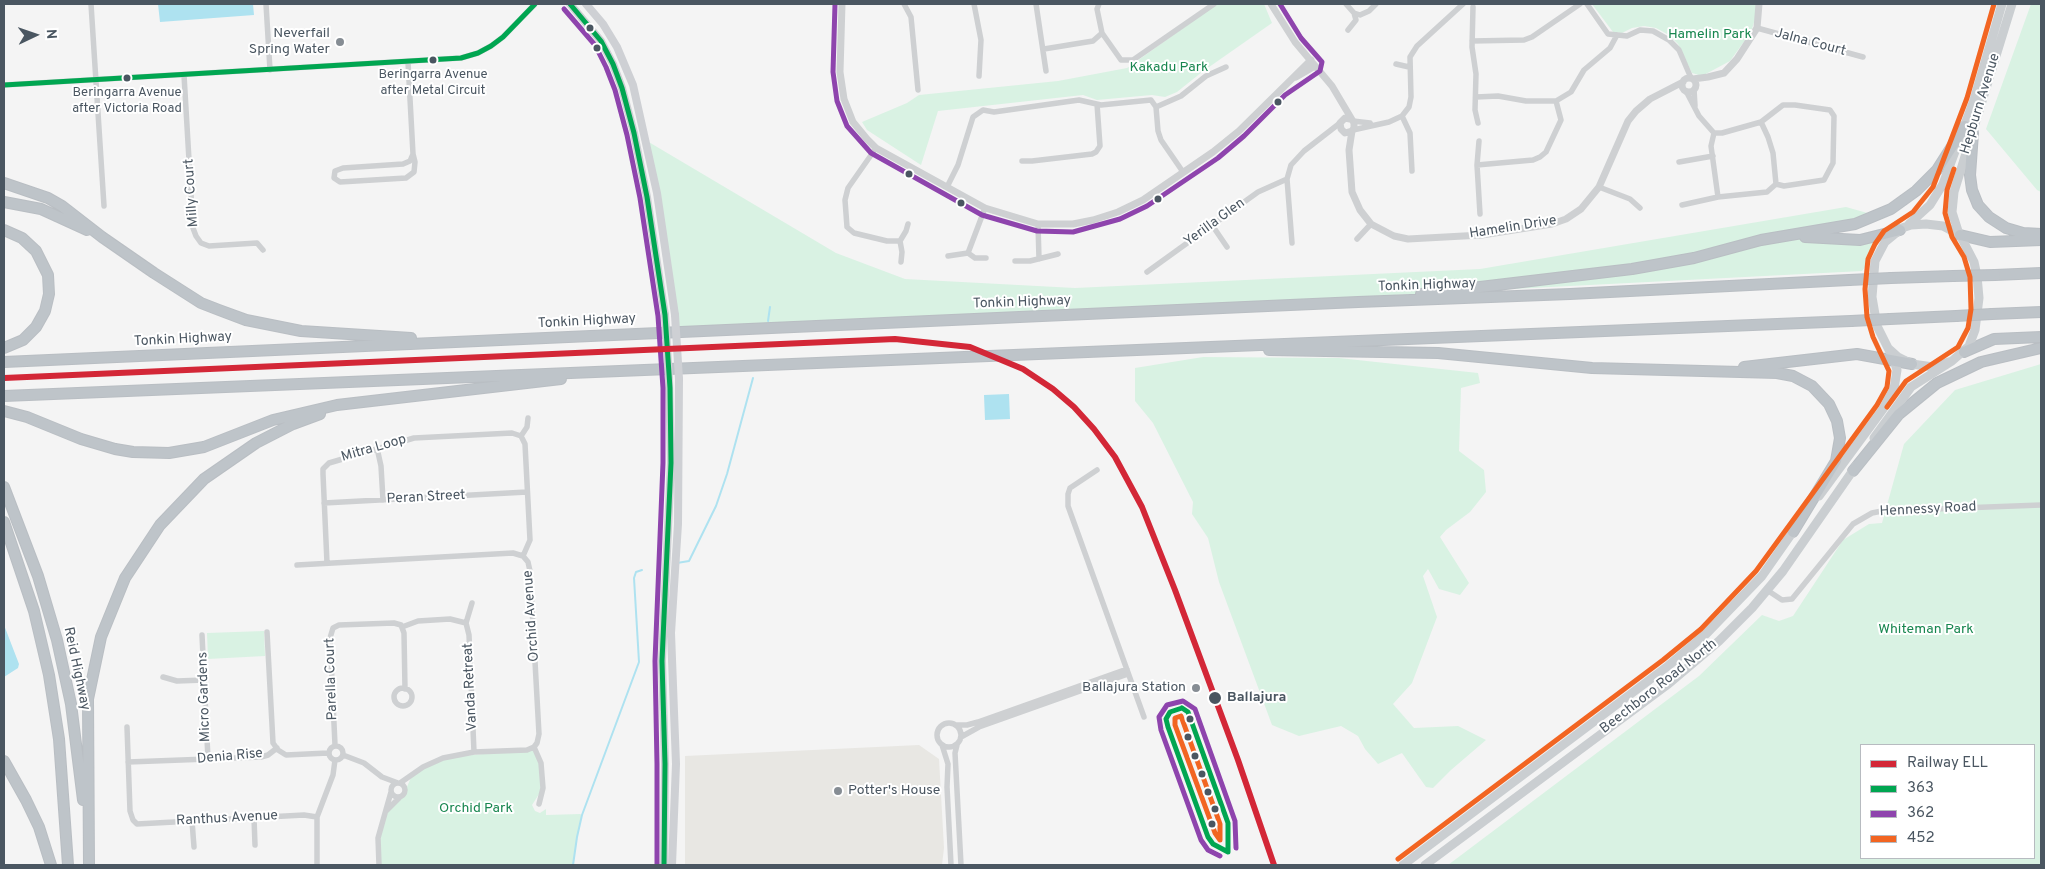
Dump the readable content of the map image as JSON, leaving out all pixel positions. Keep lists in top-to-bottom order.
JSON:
{
  "streets": {
    "highway": ["Tonkin Highway", "Reid Highway"],
    "main road": ["Hepburn Avenue", "Beechboro Road North"],
    "street": [
      "Jalna Court",
      "Milly Court",
      "Yerilla Glen",
      "Hamelin Drive",
      "Mitra Loop",
      "Peran Street",
      "Hennessy Road",
      "Orchid Avenue",
      "Parella Court",
      "Vanda Retreat",
      "Micro Gardens",
      "Denia Rise",
      "Ranthus Avenue"
    ]
  },
  "crossings": [
    ["Jalna Court", "Hamelin Drive"],
    ["Hepburn Avenue", "Beechboro Road North"],
    ["Mitra Loop", "Peran Street"],
    ["Mitra Loop", "Orchid Avenue"],
    ["Hennessy Road", "Beechboro Road North"],
    ["Parella Court", "Vanda Retreat"],
    ["Parella Court", "Denia Rise"],
    ["Micro Gardens", "Denia Rise"],
    ["Denia Rise", "Ranthus Avenue"]
  ],
  "parks": [
    "Hamelin Park",
    "Kakadu Park",
    "Whiteman Park",
    "Orchid Park"
  ],
  "places": [
    "Neverfail Spring Water",
    "Beringarra Avenue after Metal Circuit",
    "Beringarra Avenue after Victoria Road",
    "Ballajura Station",
    "Ballajura",
    "Potter's House"
  ],
  "lines": [
    "transit line 363",
    "transit line 362",
    "transit line 452",
    "rail line ELL"
  ],
  "legend": [
    "Railway ELL",
    "363",
    "362",
    "452"
  ],
  "north": "right"
}
